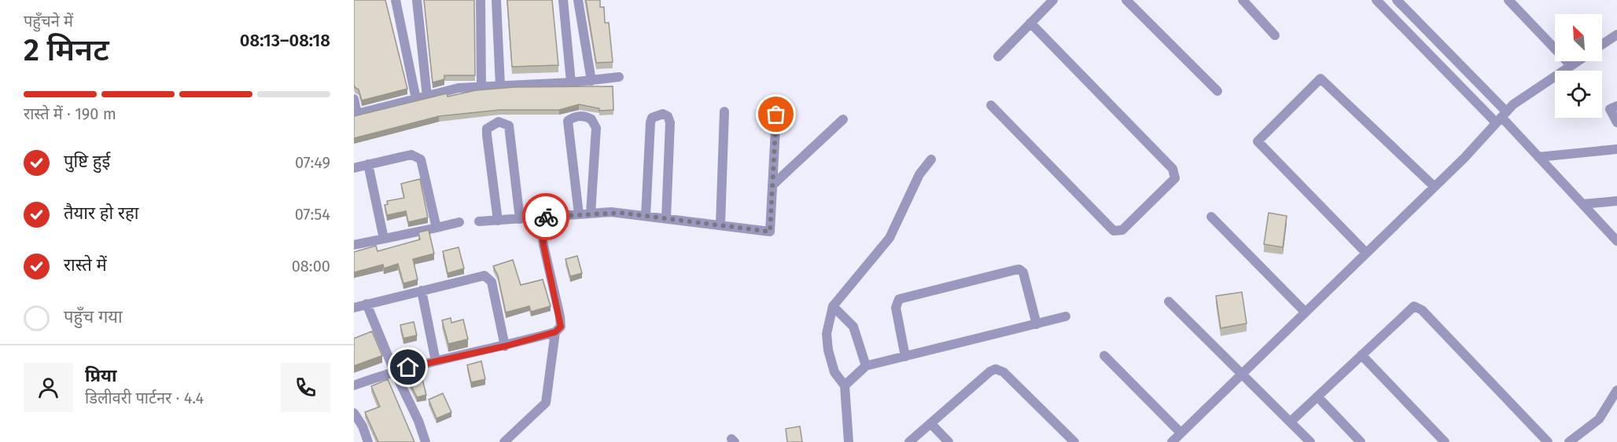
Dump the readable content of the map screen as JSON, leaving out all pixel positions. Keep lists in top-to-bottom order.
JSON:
{
  "north": "top left",
  "page": {
    "heading": ["2 मिनट", "पहुँचने में", "08:13–08:18"],
    "panel": ["प्रिया", "डिलीवरी पार्टनर · 4.4"],
    "bar": "रास्ते में · 190 m",
    "list": [
      ["पुष्टि हुई", "07:49"],
      ["तैयार हो रहा", "07:54"],
      ["रास्ते में", "08:00"],
      "पहुँच गया"
    ]
  }
}
